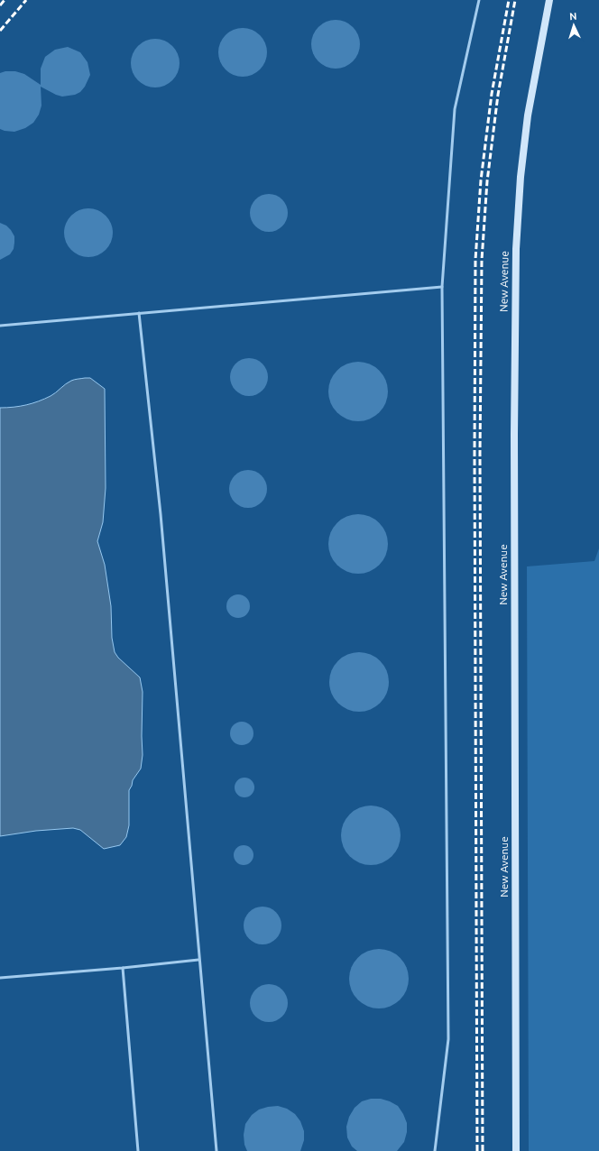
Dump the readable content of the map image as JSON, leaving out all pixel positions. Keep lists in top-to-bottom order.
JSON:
{
  "streets": {
    "main road": ["New Avenue"]
  },
  "north": "top"
}
